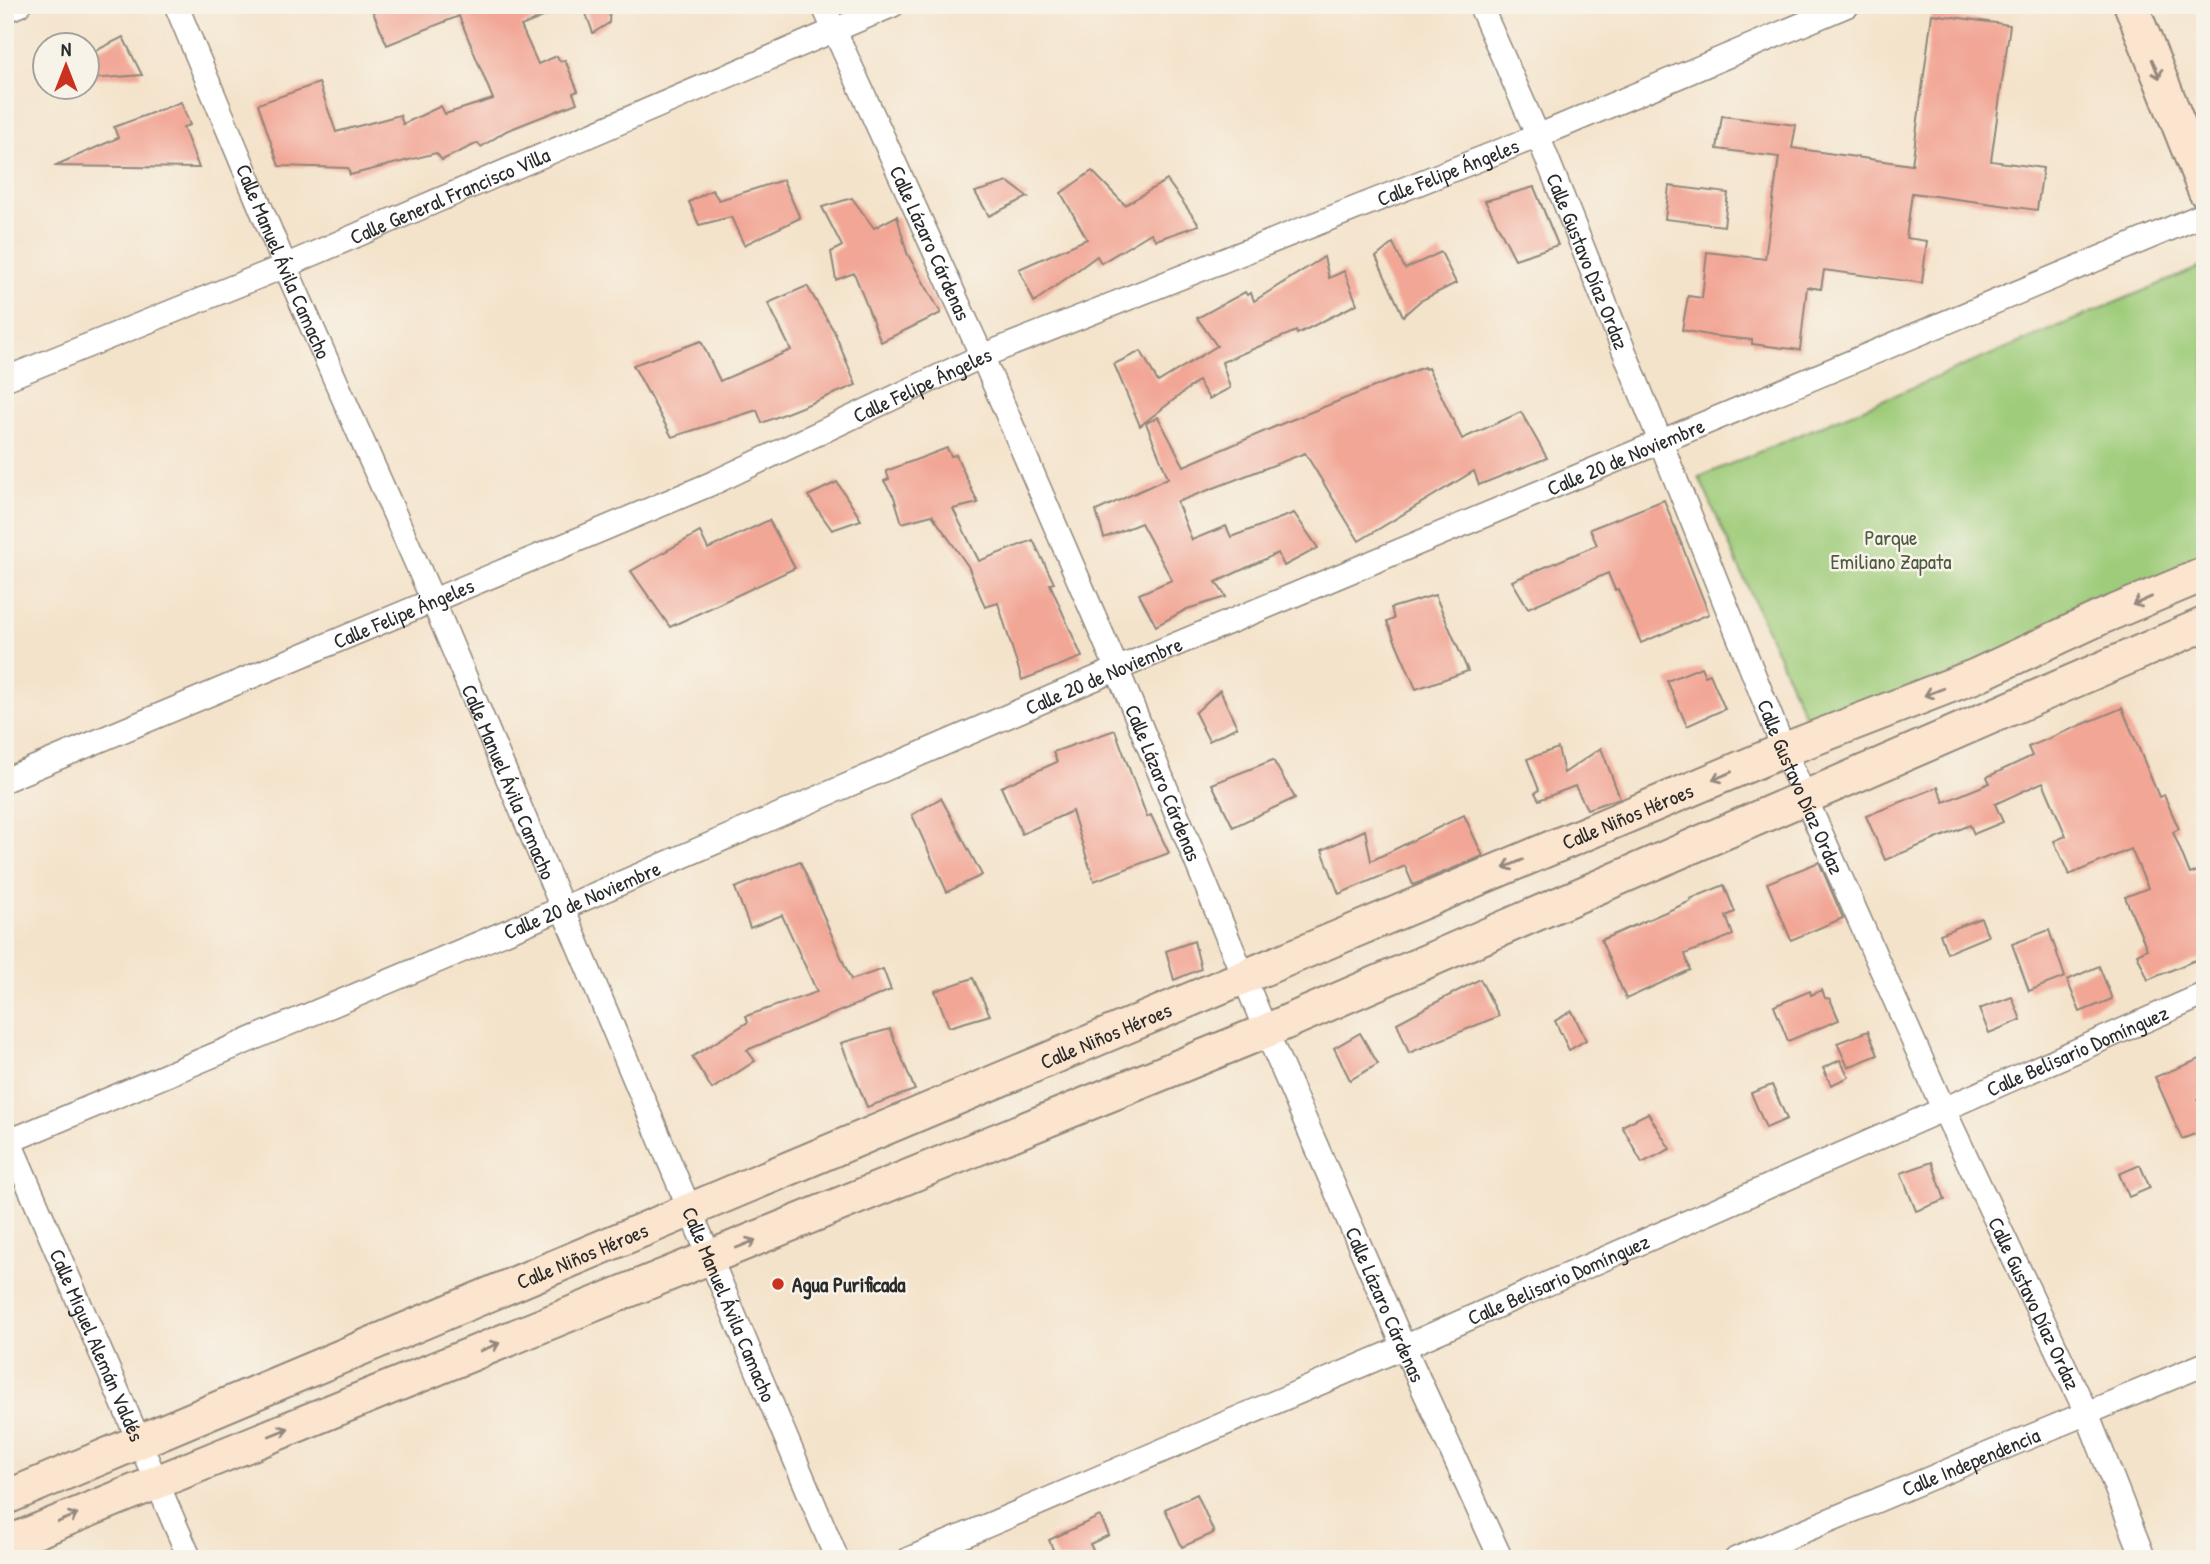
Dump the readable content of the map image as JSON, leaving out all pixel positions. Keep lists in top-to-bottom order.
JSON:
{
  "streets": {
    "street": [
      "Calle Felipe Ángeles",
      "Calle General Francisco Villa",
      "Calle Lázaro Cárdenas",
      "Calle Manuel Ávila Camacho",
      "Calle Gustavo Díaz Ordaz",
      "Calle 20 de Noviembre",
      "Calle Niños Héroes",
      "Calle Belisario Domínguez",
      "Calle Miguel Alemán Valdés",
      "Calle Independencia"
    ]
  },
  "crossings": [
    ["Calle Felipe Ángeles", "Calle Lázaro Cárdenas"],
    ["Calle Felipe Ángeles", "Calle Manuel Ávila Camacho"],
    ["Calle Felipe Ángeles", "Calle Gustavo Díaz Ordaz"],
    ["Calle General Francisco Villa", "Calle Lázaro Cárdenas"],
    ["Calle General Francisco Villa", "Calle Manuel Ávila Camacho"],
    ["Calle Lázaro Cárdenas", "Calle 20 de Noviembre"],
    ["Calle Lázaro Cárdenas", "Calle Niños Héroes"],
    ["Calle Lázaro Cárdenas", "Calle Belisario Domínguez"],
    ["Calle Manuel Ávila Camacho", "Calle 20 de Noviembre"],
    ["Calle Manuel Ávila Camacho", "Calle Niños Héroes"],
    ["Calle Gustavo Díaz Ordaz", "Calle 20 de Noviembre"],
    ["Calle Gustavo Díaz Ordaz", "Calle Niños Héroes"],
    ["Calle Gustavo Díaz Ordaz", "Calle Belisario Domínguez"],
    ["Calle Gustavo Díaz Ordaz", "Calle Independencia"],
    ["Calle 20 de Noviembre", "Calle Miguel Alemán Valdés"],
    ["Calle Niños Héroes", "Calle Miguel Alemán Valdés"]
  ],
  "parks": ["Parque Emiliano Zapata"],
  "places": ["Agua Purificada"],
  "north": "top"
}
